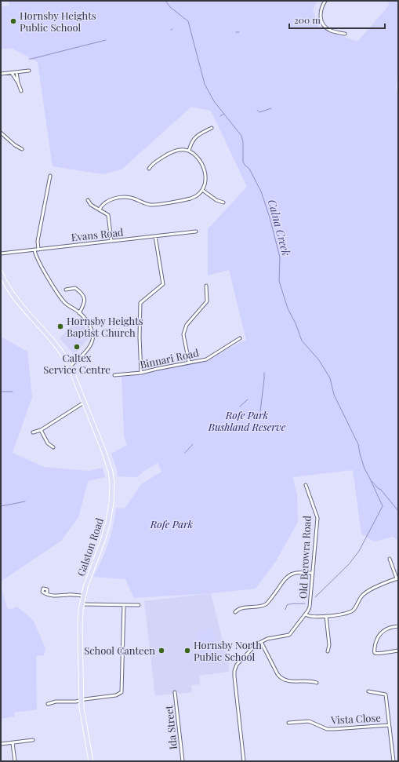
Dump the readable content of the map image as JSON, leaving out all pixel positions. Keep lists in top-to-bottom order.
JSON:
{
  "streets": {
    "main road": ["Galston Road"],
    "street": [
      "Evans Road",
      "Binnari Road",
      "Old Berowra Road",
      "Vista Close",
      "Ida Street"
    ]
  },
  "water": ["Calna Creek"],
  "parks": ["Rofe Park Bushland Reserve", "Rofe Park"],
  "places": [
    "Hornsby Heights Public School",
    "Hornsby Heights Baptist Church",
    "Caltex Service Centre",
    "School Canteen",
    "Hornsby North Public School"
  ],
  "scale_bar": "200 m"
}
